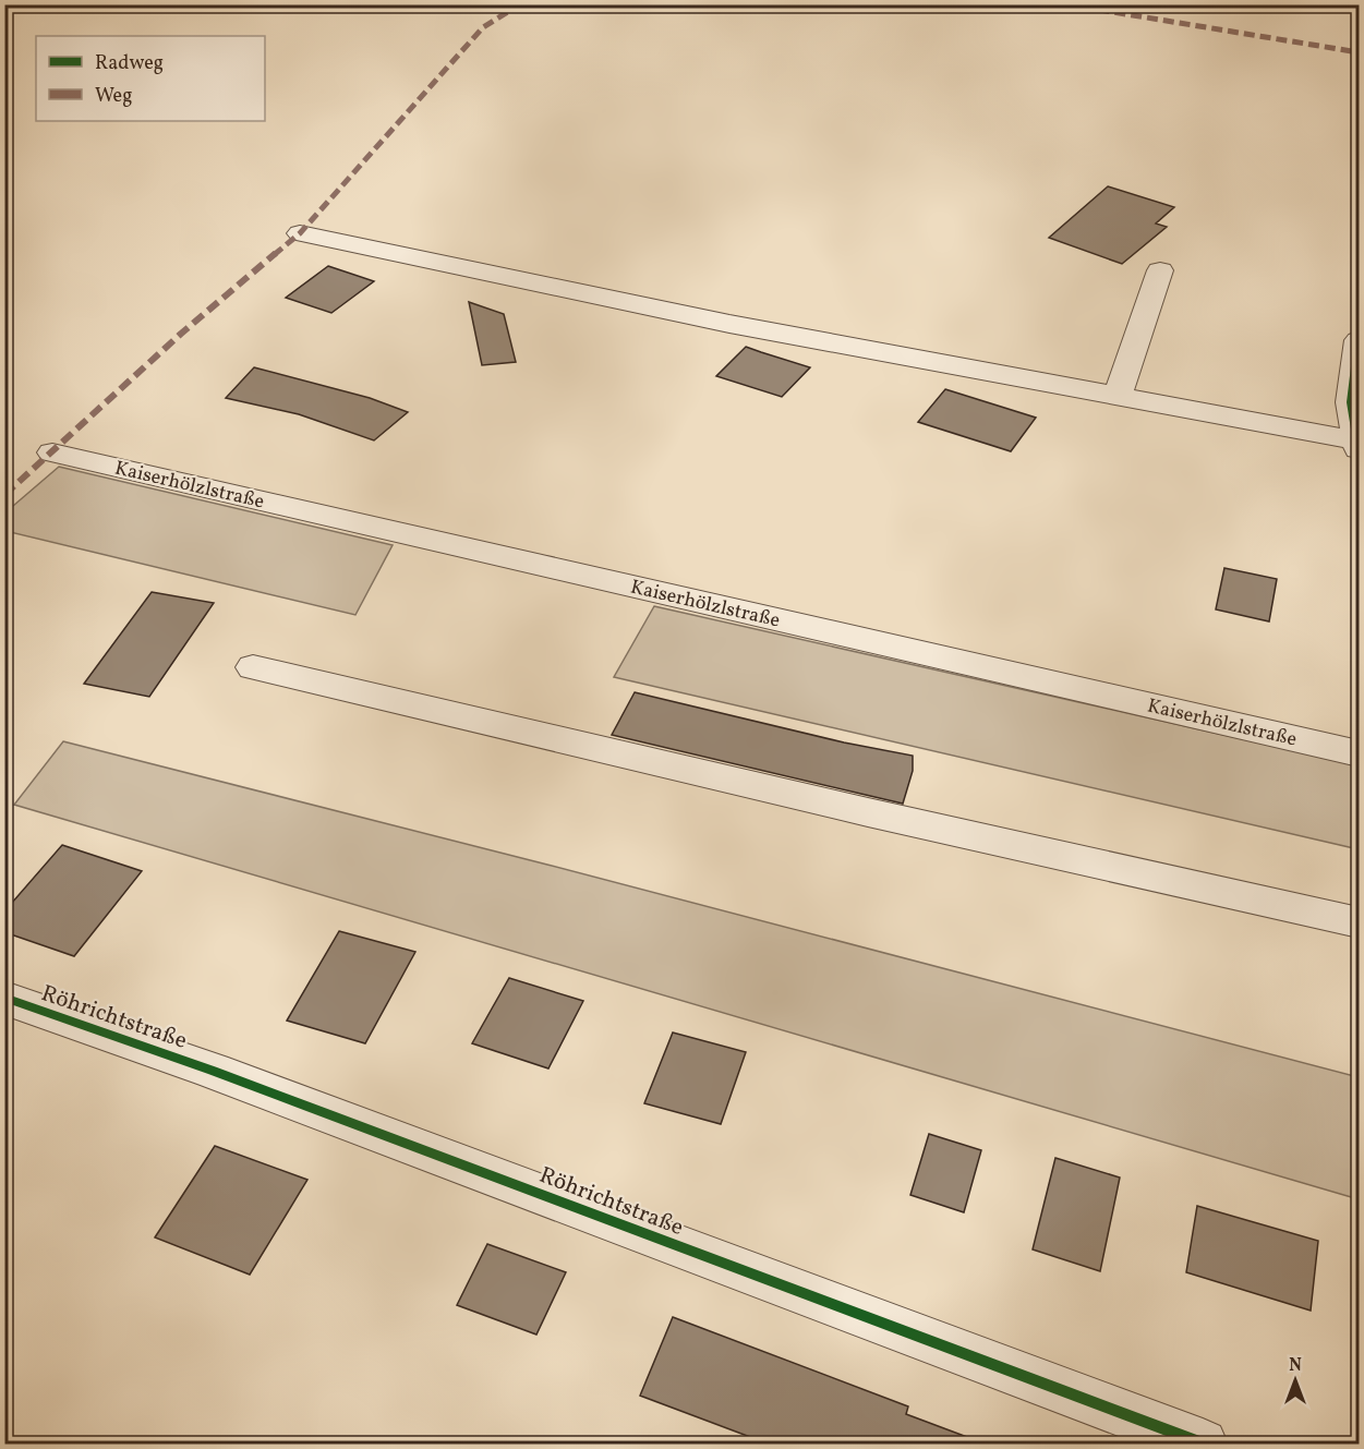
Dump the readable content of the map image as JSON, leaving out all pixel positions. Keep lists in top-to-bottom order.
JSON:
{
  "streets": {
    "street": ["Kaiserhölzlstraße", "Röhrichtstraße"]
  },
  "legend": ["Radweg", "Weg"],
  "north": "top"
}
